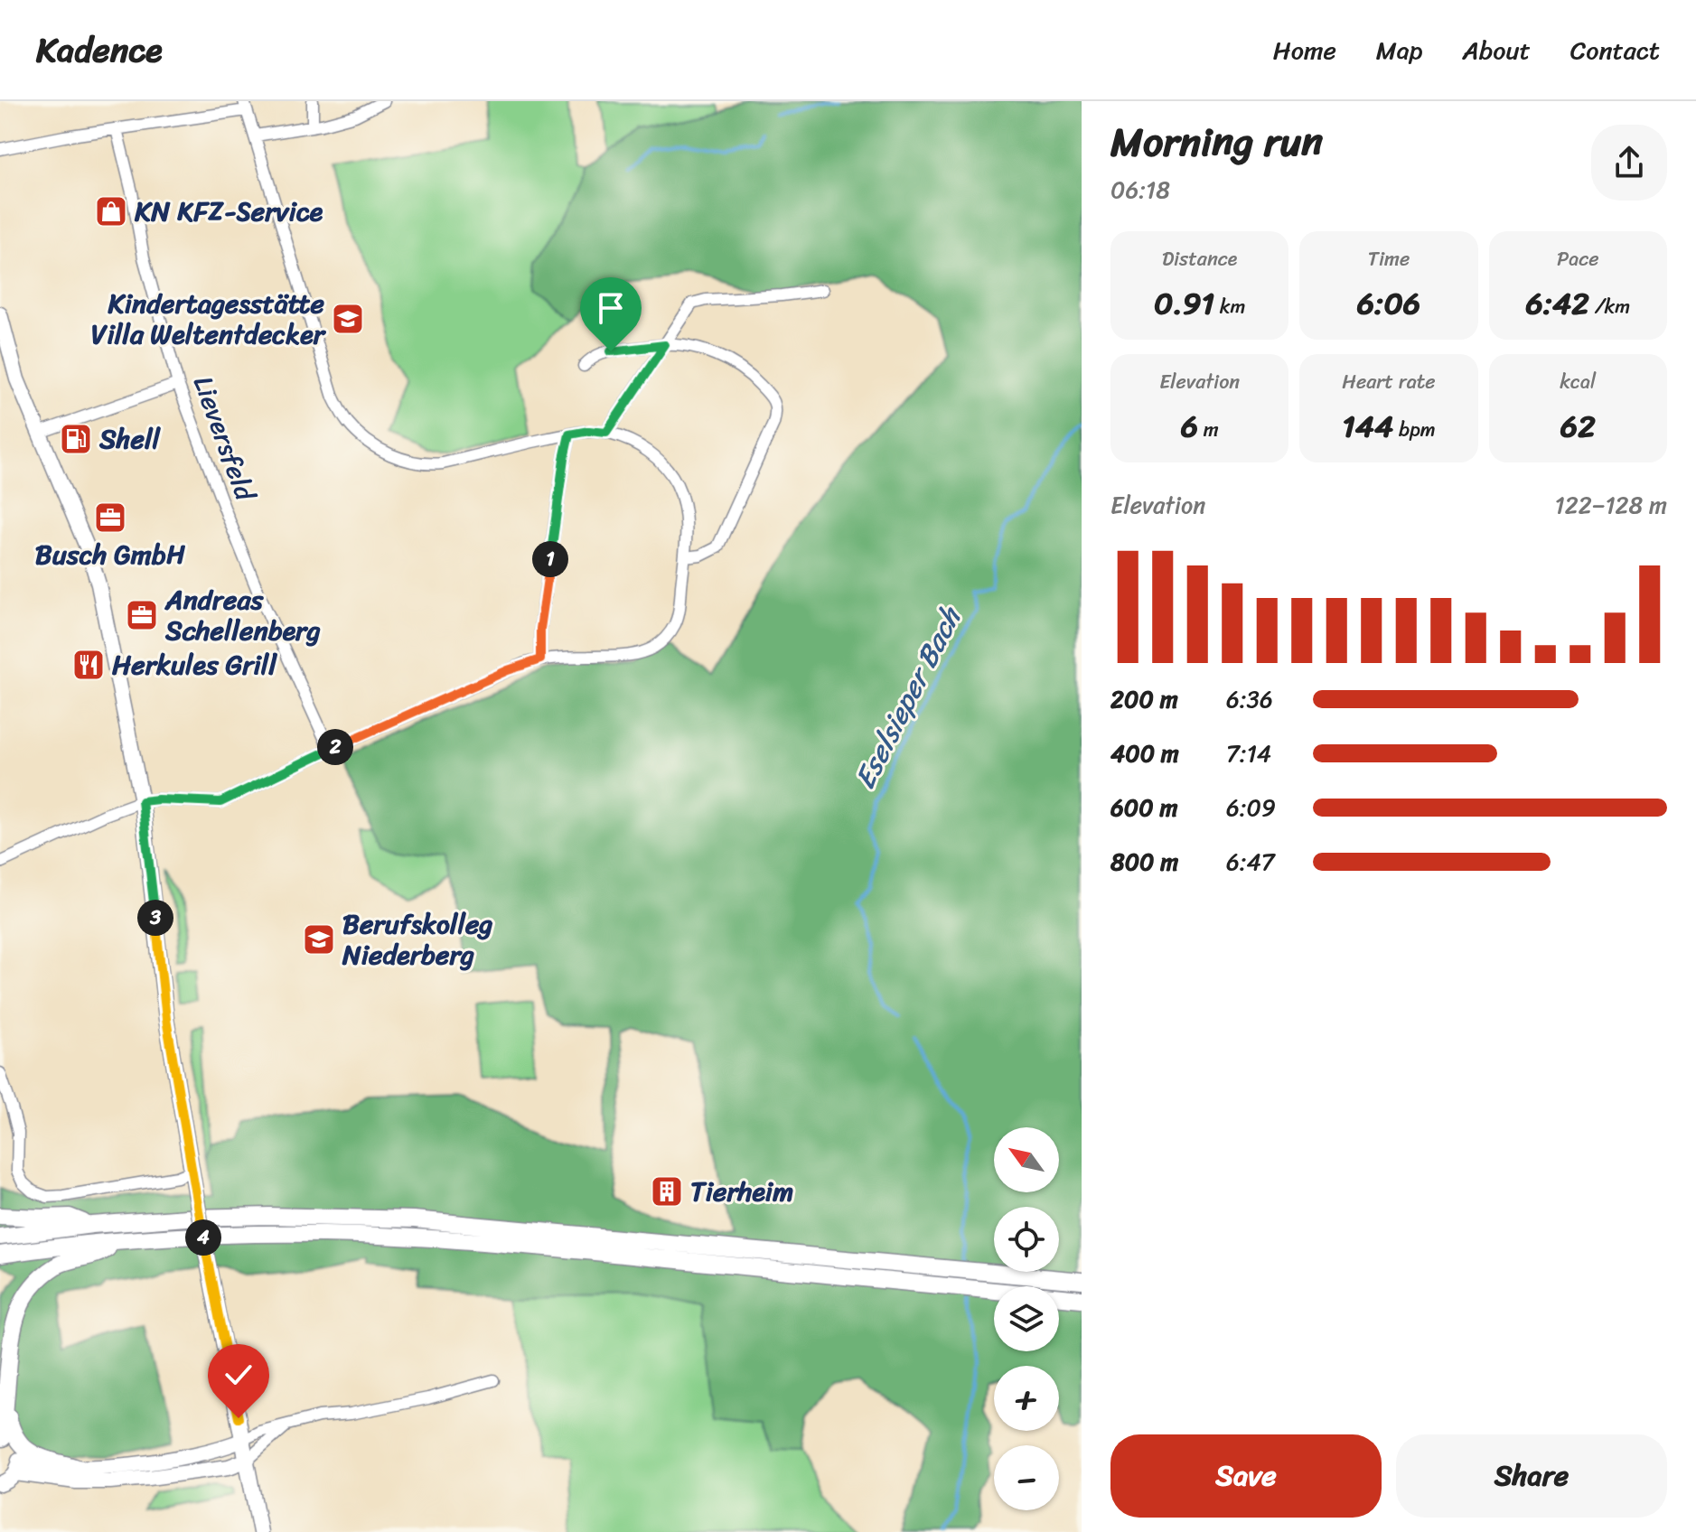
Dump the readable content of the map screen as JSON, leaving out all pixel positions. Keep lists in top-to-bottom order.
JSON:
{
  "streets": {
    "street": ["Lieversfeld"]
  },
  "water": ["Eselsieper Bach"],
  "places": {
    "shop": ["KN KFZ-Service"],
    "school or university": ["Kindertagesstätte Villa Weltentdecker", "Berufskolleg Niederberg"],
    "fuel station": ["Shell"],
    "office": ["Busch GmbH", "Andreas Schellenberg"],
    "restaurant": ["Herkules Grill"],
    "building": ["Tierheim"]
  },
  "north": "top left",
  "page": {
    "header": "Kadence",
    "nav": [
      "Home",
      "Map",
      "About",
      "Contact"
    ],
    "heading": ["Morning run", "06:18"],
    "stats": [
      ["Distance", "0.91 km"],
      ["Time", "6:06"],
      ["Pace", "6:42 /km"],
      ["Elevation", "6 m"],
      ["Heart rate", "144 bpm"],
      ["kcal", "62"]
    ],
    "chart": ["Elevation", "122–128 m"],
    "pins": [
      "1",
      "2",
      "3",
      "4"
    ],
    "list": [
      {
        "name": "200 m",
        "note": "6:36"
      },
      {
        "name": "400 m",
        "note": "7:14"
      },
      {
        "name": "600 m",
        "note": "6:09"
      },
      {
        "name": "800 m",
        "note": "6:47"
      }
    ],
    "map_buttons": ["+", "−"],
    "buttons": ["Save", "Share"]
  }
}
